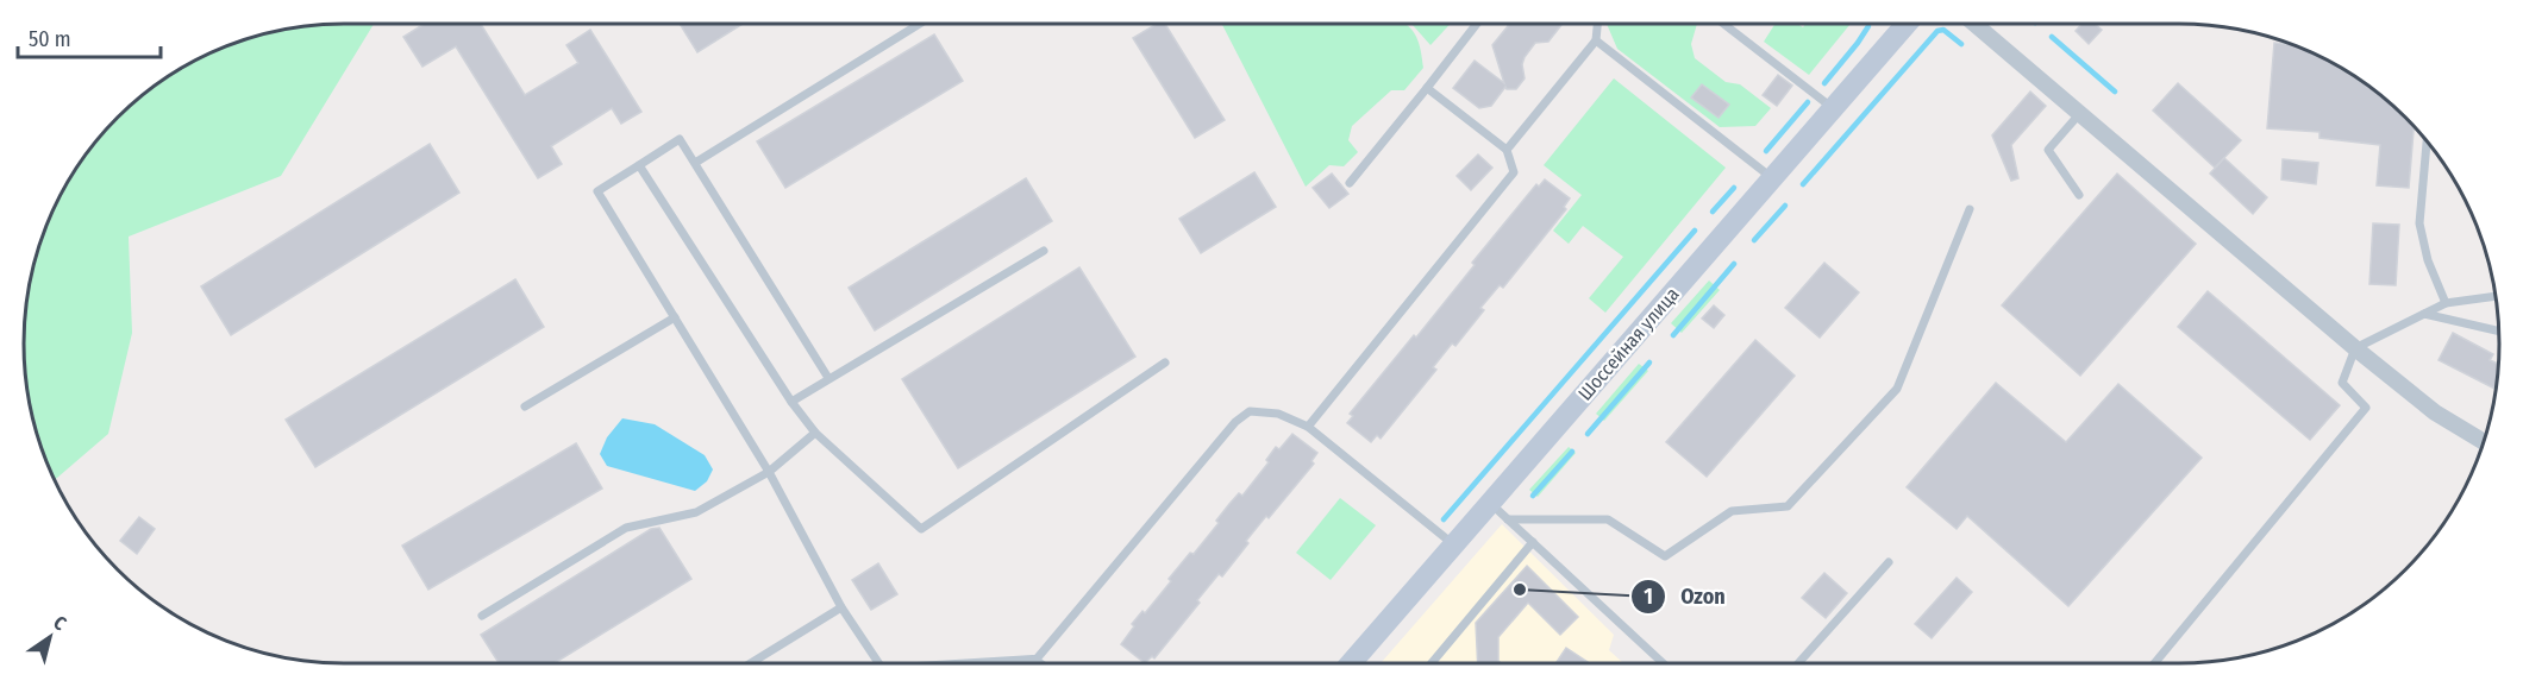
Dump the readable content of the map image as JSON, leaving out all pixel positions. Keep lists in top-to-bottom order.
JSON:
{
  "streets": {
    "main road": ["Шоссейная улица"]
  },
  "places": ["Ozon"],
  "scale_bar": "50 m",
  "north": "top right"
}
